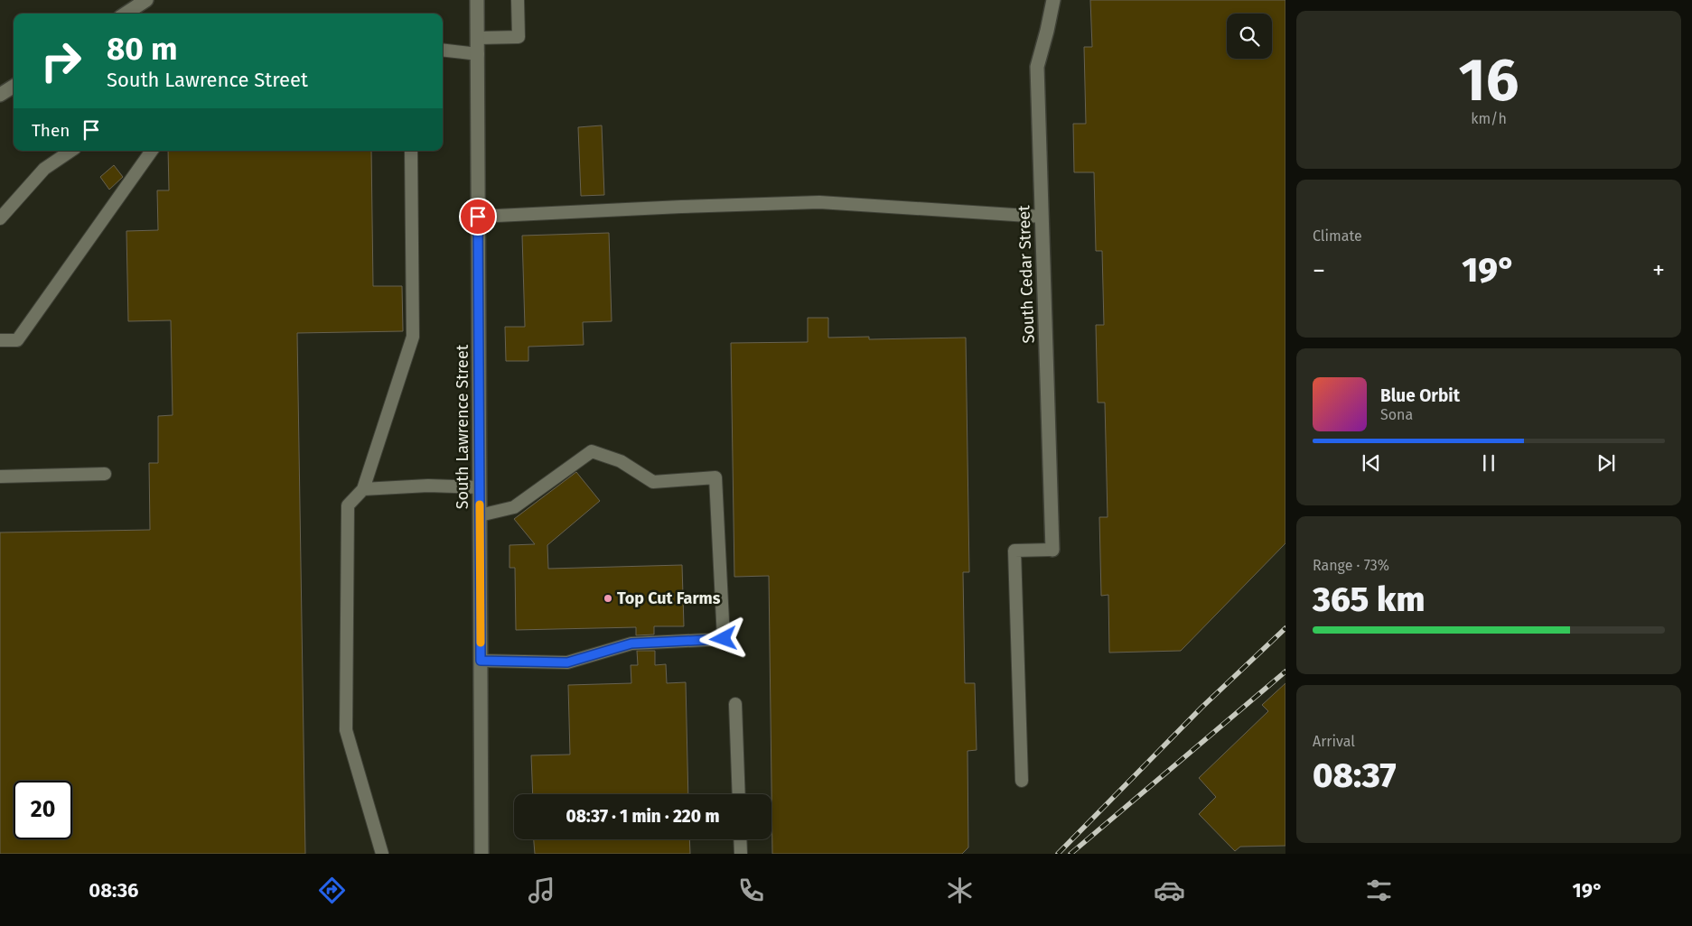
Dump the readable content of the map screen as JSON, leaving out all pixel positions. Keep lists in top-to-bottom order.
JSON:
{
  "streets": {
    "street": ["South Cedar Street", "South Lawrence Street"]
  },
  "places": ["Top Cut Farms"],
  "page": {
    "tile": [
      ["16", "km/h"],
      "Climate",
      ["Range · 73%", "365 km"],
      ["Arrival", "08:37"]
    ],
    "turn": ["80 m", "South Lawrence Street"],
    "then": "Then",
    "heat": ["−", "19°", "+"],
    "song": ["Blue Orbit", "Sona"],
    "limit": "20",
    "trip": "08:37 · 1 min · 220 m",
    "tabs": ["08:36", "19°"]
  }
}
